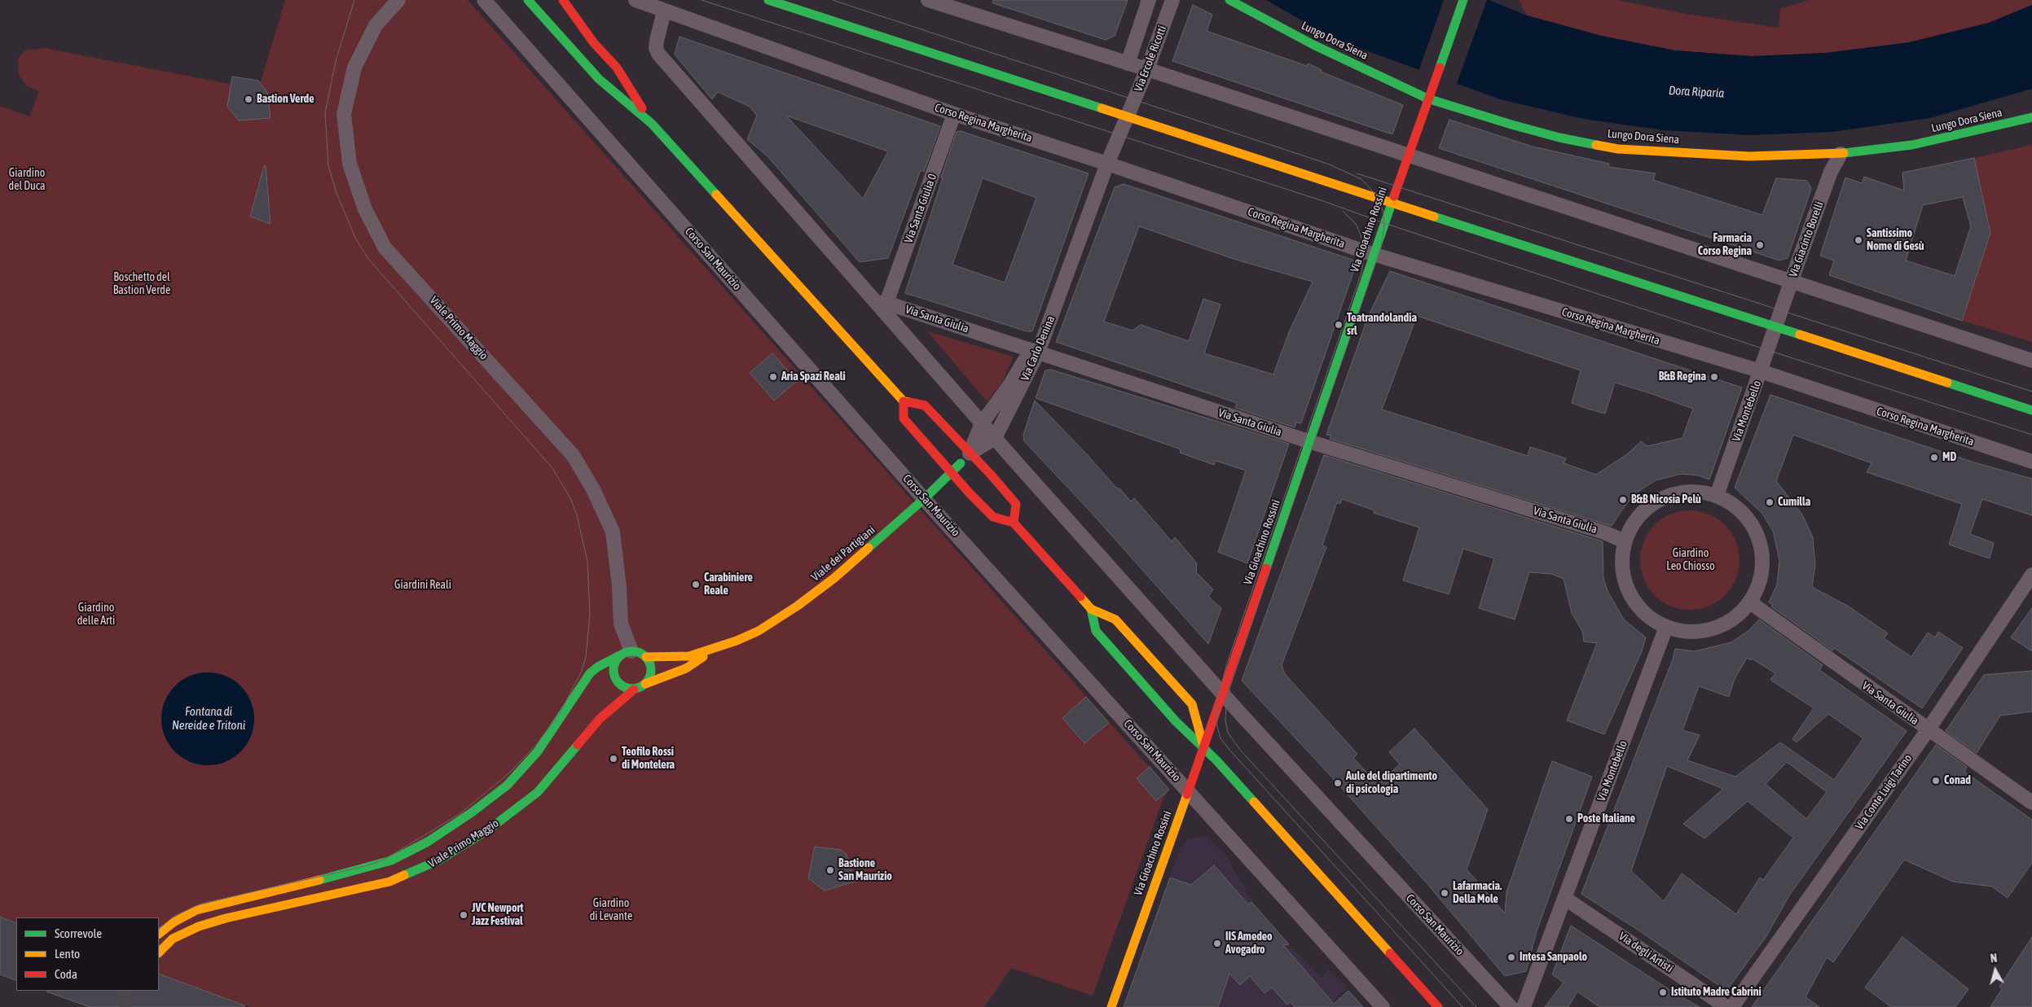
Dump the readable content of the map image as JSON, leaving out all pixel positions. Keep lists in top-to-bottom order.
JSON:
{
  "streets": {
    "street": [
      "Lungo Dora Siena",
      "Via Ercole Ricotti",
      "Corso Regina Margherita",
      "Via Santa Giulia 0",
      "Via Gioachino Rossini",
      "Via Giacinto Borelli",
      "Corso San Maurizio",
      "Via Santa Giulia",
      "Viale Primo Maggio",
      "Via Carlo Denina",
      "Via Montebello",
      "Viale dei Partigiani",
      "Via Conte Luigi Tarino",
      "Via degli Artisti"
    ]
  },
  "crossings": [
    ["Lungo Dora Siena", "Via Gioachino Rossini"],
    ["Lungo Dora Siena", "Via Giacinto Borelli"],
    ["Via Ercole Ricotti", "Via Carlo Denina"],
    ["Corso Regina Margherita", "Via Santa Giulia 0"],
    ["Corso Regina Margherita", "Via Gioachino Rossini"],
    ["Corso Regina Margherita", "Corso San Maurizio"],
    ["Corso Regina Margherita", "Via Carlo Denina"],
    ["Corso Regina Margherita", "Via Montebello"],
    ["Via Santa Giulia 0", "Corso San Maurizio"],
    ["Via Santa Giulia 0", "Via Santa Giulia"],
    ["Via Gioachino Rossini", "Corso San Maurizio"],
    ["Via Gioachino Rossini", "Via Santa Giulia"],
    ["Via Giacinto Borelli", "Via Montebello"],
    ["Corso San Maurizio", "Via Santa Giulia"],
    ["Corso San Maurizio", "Via Carlo Denina"],
    ["Corso San Maurizio", "Viale dei Partigiani"],
    ["Via Santa Giulia", "Via Carlo Denina"],
    ["Via Santa Giulia", "Via Montebello"],
    ["Via Santa Giulia", "Via Conte Luigi Tarino"],
    ["Viale Primo Maggio", "Viale dei Partigiani"],
    ["Via Carlo Denina", "Viale dei Partigiani"],
    ["Via Montebello", "Via degli Artisti"]
  ],
  "water": ["Dora Riparia", "Fontana di Nereide e Tritoni"],
  "parks": [
    "Giardino del Duca",
    "Boschetto del Bastion Verde",
    "Giardino Leo Chiosso",
    "Giardini Reali",
    "Giardino delle Arti",
    "Giardino di Levante"
  ],
  "places": [
    "Bastion Verde",
    "Santissimo Nome di Gesù",
    "Farmacia Corso Regina",
    "Teatrandolandia srl",
    "Aria Spazi Reali",
    "B&B Regina",
    "MD",
    "B&B Nicosia Pelù",
    "Cumilla",
    "Carabiniere Reale",
    "Teofilo Rossi di Montelera",
    "Conad",
    "Aule del dipartimento di psicologia",
    "Poste Italiane",
    "Bastione San Maurizio",
    "Lafarmacia. Della Mole",
    "JVC Newport Jazz Festival",
    "IIS Amedeo Avogadro",
    "Intesa Sanpaolo",
    "Istituto Madre Cabrini"
  ],
  "legend": ["Scorrevole", "Lento", "Coda"],
  "north": "top"
}
